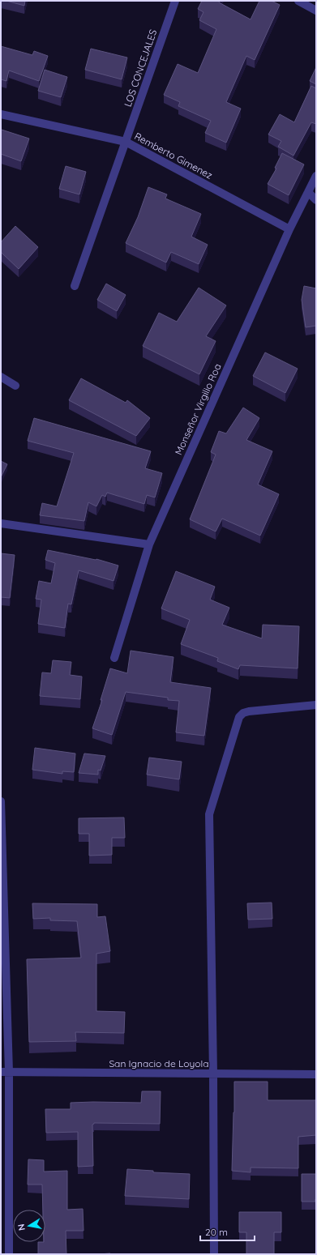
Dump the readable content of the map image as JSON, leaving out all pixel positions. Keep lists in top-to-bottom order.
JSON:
{
  "streets": {
    "street": [
      "LOS CONCEJALES",
      "Remberto Gimenez",
      "Monseñor Virgilio Roa",
      "San Ignacio de Loyola"
    ]
  },
  "crossings": [
    ["LOS CONCEJALES", "Remberto Gimenez"],
    ["Remberto Gimenez", "Monseñor Virgilio Roa"]
  ],
  "scale_bar": "20 m",
  "north": "left"
}
